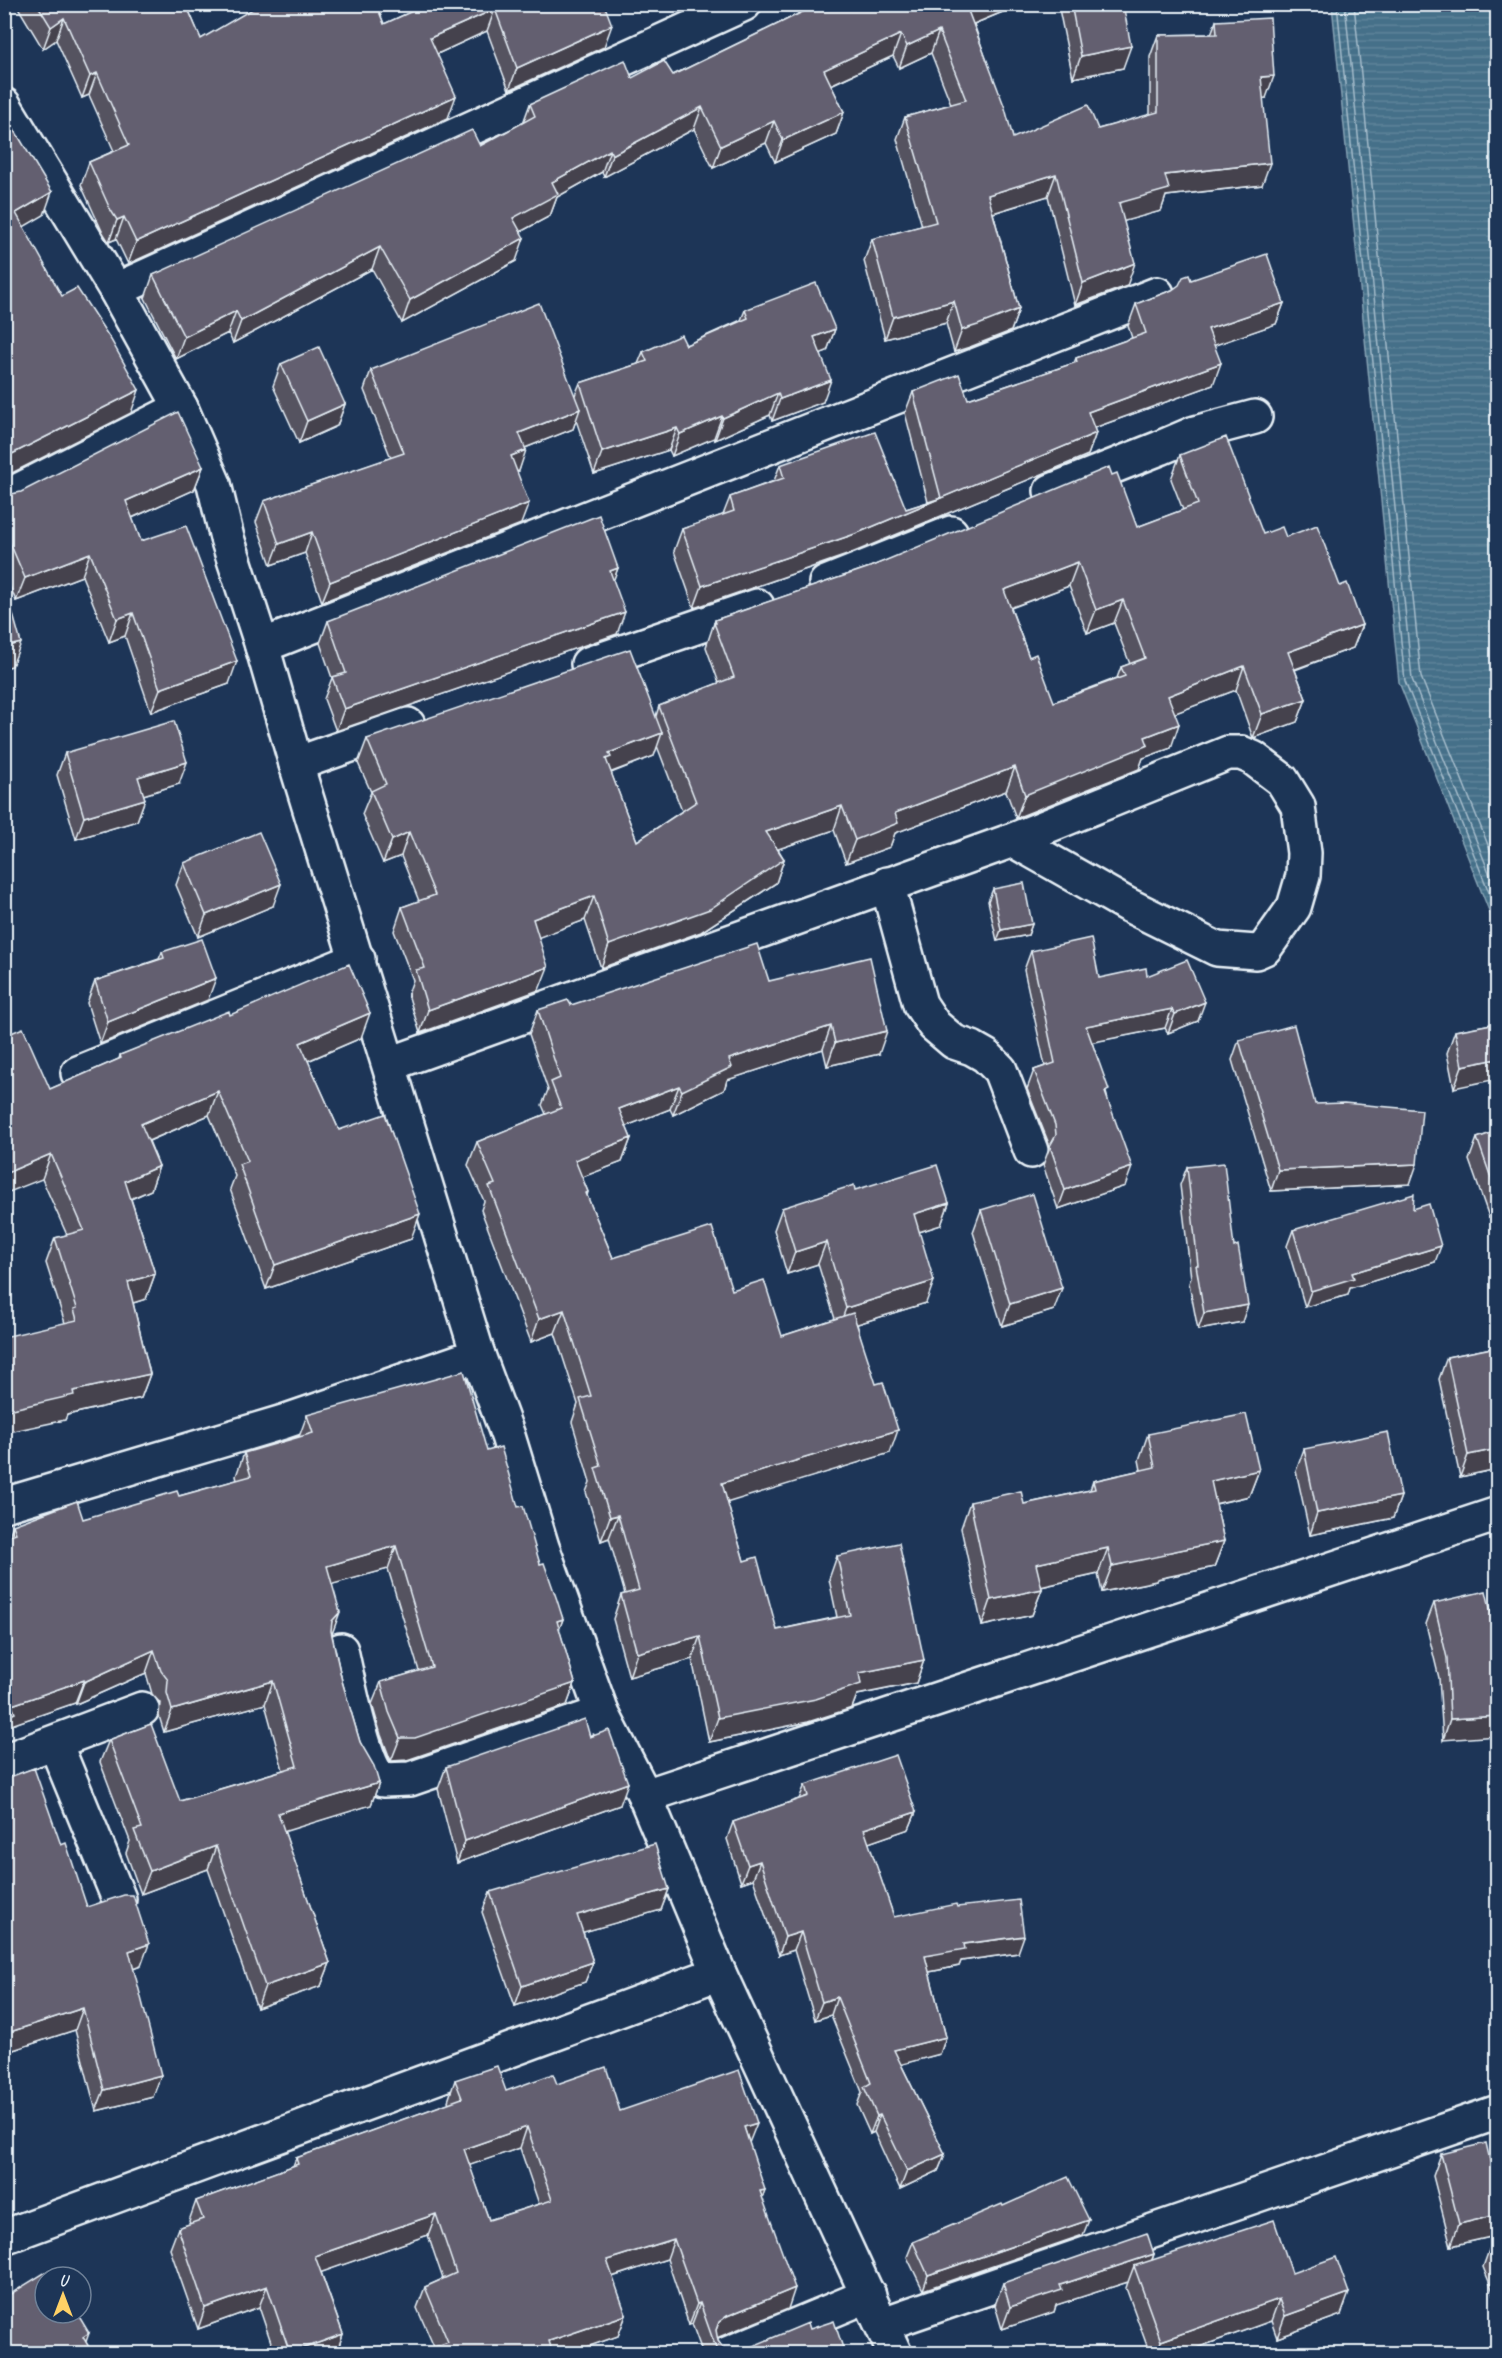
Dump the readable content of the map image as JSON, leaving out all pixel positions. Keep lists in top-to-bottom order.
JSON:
{
  "north": "top"
}
